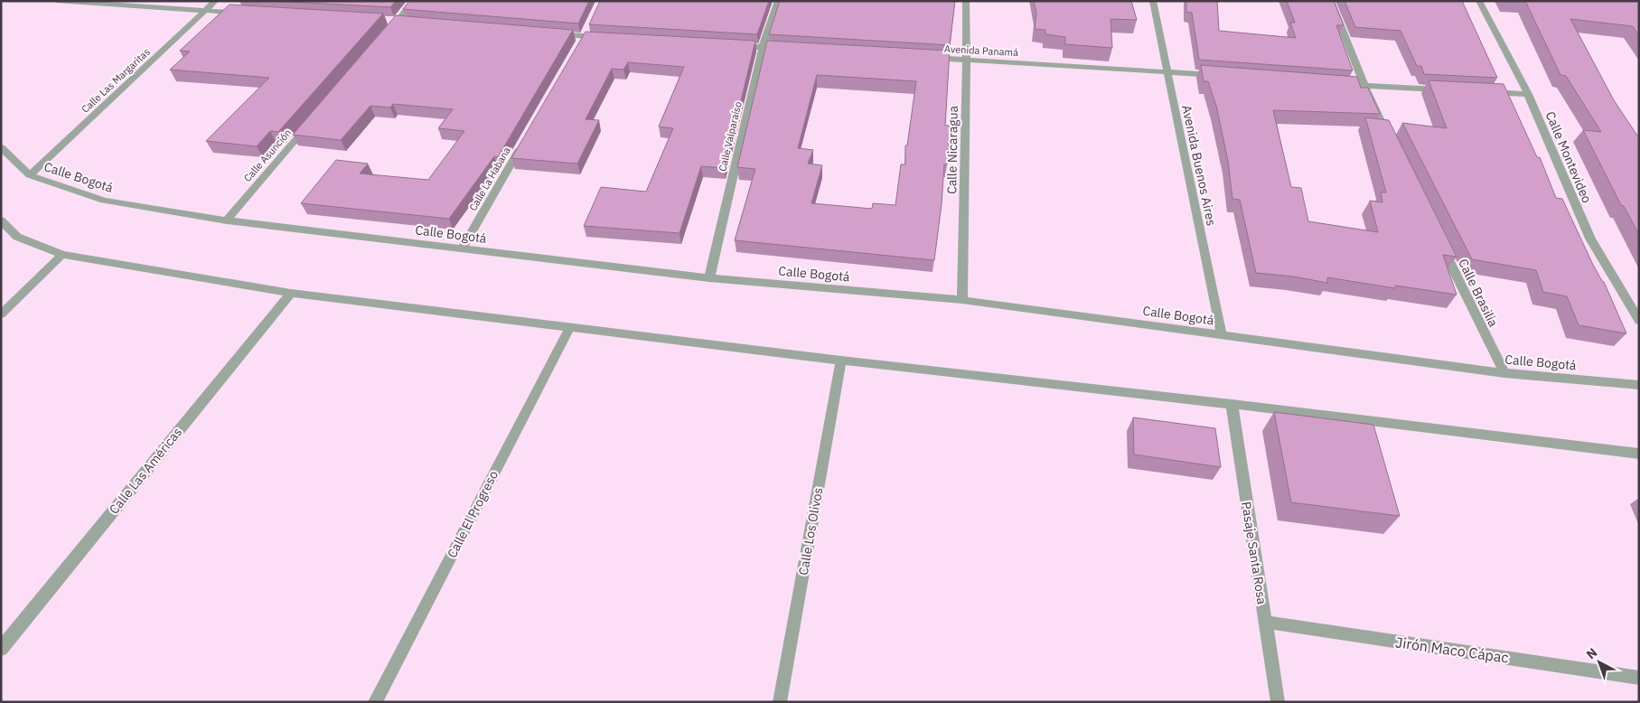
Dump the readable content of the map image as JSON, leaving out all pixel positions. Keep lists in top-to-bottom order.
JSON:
{
  "streets": {
    "street": [
      "Avenida Panamá",
      "Calle Las Margaritas",
      "Calle Valparaíso",
      "Calle Nicaragua",
      "Calle Asunción",
      "Calle Montevideo",
      "Avenida Buenos Aires",
      "Calle Bogotá",
      "Calle La Habana",
      "Calle Brasilia",
      "Calle Las Américas",
      "Calle El Progreso",
      "Calle Los Olivos",
      "Pasaje Santa Rosa",
      "Jirón Maco Cápac"
    ]
  },
  "crossings": [
    ["Avenida Panamá", "Calle Nicaragua"],
    ["Avenida Panamá", "Avenida Buenos Aires"],
    ["Calle Las Margaritas", "Calle Bogotá"],
    ["Calle Valparaíso", "Calle Bogotá"],
    ["Calle Nicaragua", "Calle Bogotá"],
    ["Calle Asunción", "Calle Bogotá"],
    ["Avenida Buenos Aires", "Calle Bogotá"],
    ["Calle Bogotá", "Calle La Habana"],
    ["Calle Bogotá", "Calle Brasilia"],
    ["Pasaje Santa Rosa", "Jirón Maco Cápac"]
  ],
  "north": "top left"
}
